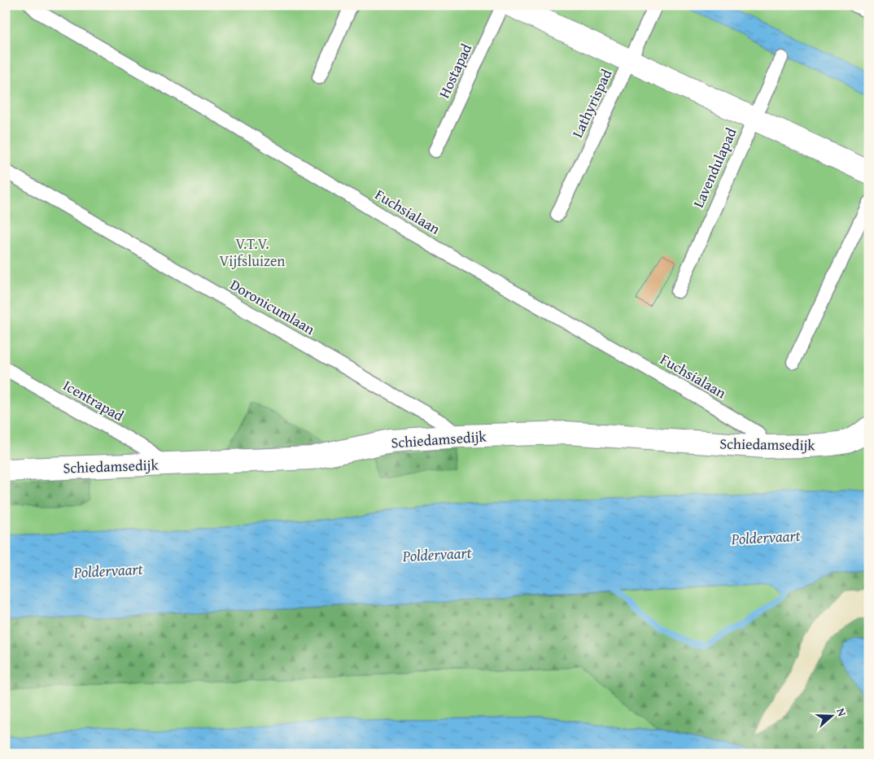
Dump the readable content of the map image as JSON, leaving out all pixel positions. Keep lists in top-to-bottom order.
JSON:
{
  "streets": {
    "street": ["Schiedamsedijk"],
    "lane": [
      "Hostapad",
      "Lathyrispad",
      "Lavendulapad",
      "Fuchsialaan",
      "Doronicumlaan",
      "Icentrapad"
    ]
  },
  "crossings": [
    ["Fuchsialaan", "Schiedamsedijk"],
    ["Doronicumlaan", "Schiedamsedijk"],
    ["Icentrapad", "Schiedamsedijk"]
  ],
  "water": ["Poldervaart"],
  "parks": ["V.T.V. Vijfsluizen"],
  "north": "right"
}
